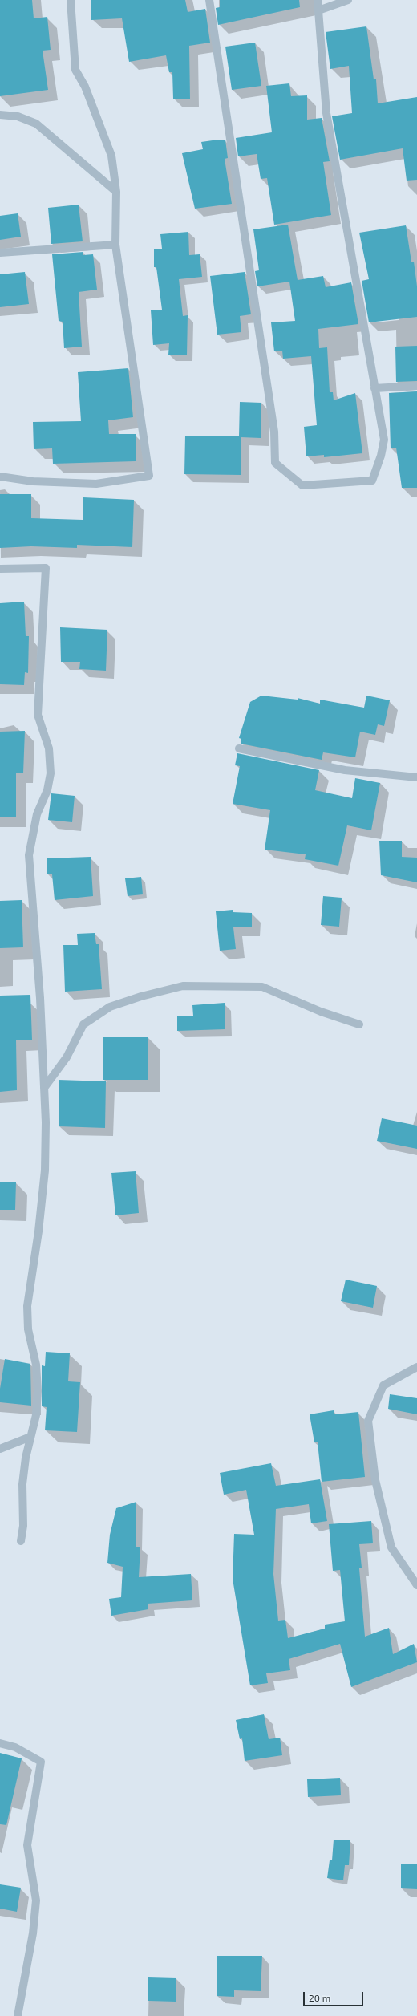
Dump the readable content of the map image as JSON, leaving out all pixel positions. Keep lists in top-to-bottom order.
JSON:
{
  "scale_bar": "20 m"
}
